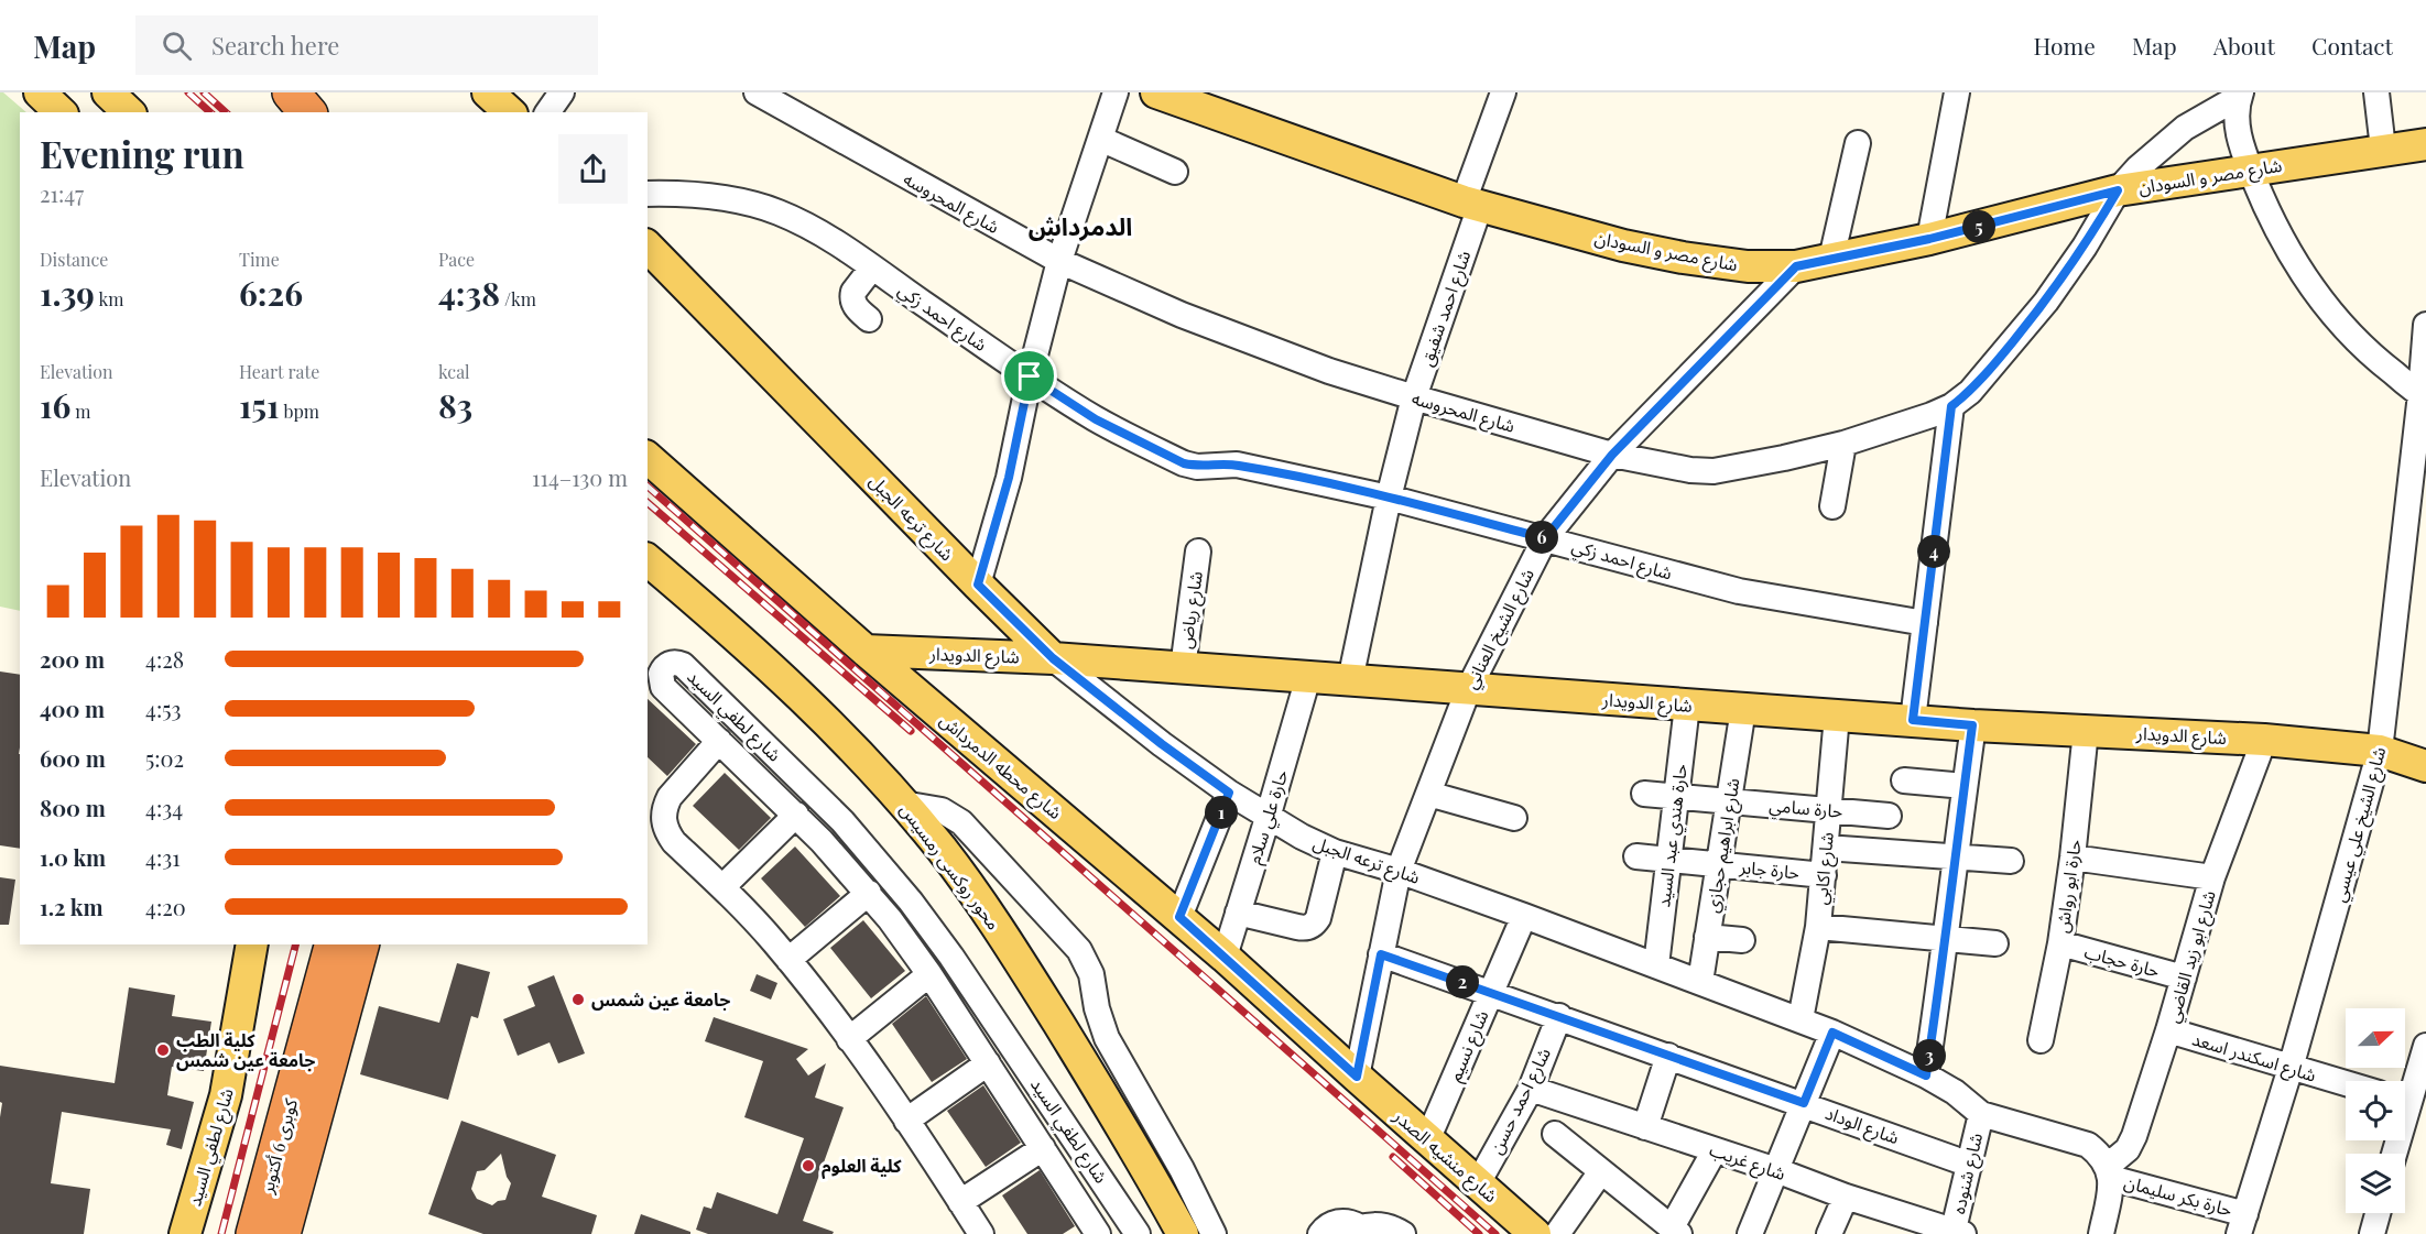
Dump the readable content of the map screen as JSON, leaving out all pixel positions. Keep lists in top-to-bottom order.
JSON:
{
  "streets": {
    "highway": ["كوبرى 6 أكتوبر"],
    "main road": [
      "شارع مصر و السودان",
      "شارع ترعه الجبل",
      "شارع الدويدار",
      "شارع لطفي السيد",
      "شارع محطه الدمرداش",
      "محور روكسى رمسيس",
      "شارع منشيه الصدر"
    ],
    "street": [
      "شارع المحروسه",
      "شارع احمد شفيق",
      "شارع احمد زكي",
      "شارع رياض",
      "شارع الشيخ العناني",
      "حارة سامي",
      "حارة علي سلام",
      "شارع الشيخ علي عيسي",
      "حارة هندي عبد السيد",
      "شارع ابراهيم حجازي",
      "شارع اكابي",
      "حارة جابر",
      "حارة ابو رواش",
      "شارع ابو زيد القاضي",
      "حارة حجاب",
      "شارع نسيم",
      "شارع اسكندر اسعد",
      "شارع احمد حسن",
      "شارع الوداد",
      "شارع غريب",
      "شارع شنوده",
      "حارة بكر سليمان"
    ]
  },
  "crossings": [
    ["شارع مصر و السودان", "شارع المحروسه"],
    ["شارع مصر و السودان", "شارع احمد شفيق"],
    ["شارع مصر و السودان", "شارع الشيخ العناني"],
    ["شارع المحروسه", "شارع احمد شفيق"],
    ["شارع المحروسه", "شارع الشيخ العناني"],
    ["شارع احمد شفيق", "شارع احمد زكي"],
    ["شارع احمد شفيق", "شارع الدويدار"],
    ["شارع احمد زكي", "شارع الشيخ العناني"],
    ["شارع ترعه الجبل", "شارع الشيخ العناني"],
    ["شارع ترعه الجبل", "شارع الدويدار"],
    ["شارع ترعه الجبل", "حارة علي سلام"],
    ["شارع ترعه الجبل", "حارة هندي عبد السيد"],
    ["شارع ترعه الجبل", "شارع ابراهيم حجازي"],
    ["شارع ترعه الجبل", "شارع اكابي"],
    ["شارع ترعه الجبل", "شارع ابو زيد القاضي"],
    ["شارع ترعه الجبل", "شارع نسيم"],
    ["شارع ترعه الجبل", "شارع شنوده"],
    ["شارع ترعه الجبل", "حارة بكر سليمان"],
    ["شارع رياض", "شارع الدويدار"],
    ["شارع الشيخ العناني", "شارع الدويدار"],
    ["شارع الشيخ العناني", "شارع محطه الدمرداش"],
    ["شارع الشيخ العناني", "شارع الوداد"],
    ["شارع الشيخ العناني", "شارع منشيه الصدر"],
    ["شارع الدويدار", "شارع محطه الدمرداش"],
    ["شارع الدويدار", "حارة علي سلام"],
    ["شارع الدويدار", "شارع الشيخ علي عيسي"],
    ["شارع الدويدار", "حارة هندي عبد السيد"],
    ["شارع الدويدار", "شارع ابراهيم حجازي"],
    ["شارع الدويدار", "شارع اكابي"],
    ["شارع الدويدار", "حارة ابو رواش"],
    ["شارع الدويدار", "شارع ابو زيد القاضي"],
    ["شارع محطه الدمرداش", "حارة علي سلام"],
    ["شارع محطه الدمرداش", "شارع منشيه الصدر"],
    ["حارة سامي", "حارة هندي عبد السيد"],
    ["حارة سامي", "شارع ابراهيم حجازي"],
    ["حارة سامي", "شارع اكابي"],
    ["شارع الشيخ علي عيسي", "شارع اسكندر اسعد"],
    ["شارع الشيخ علي عيسي", "حارة بكر سليمان"],
    ["حارة هندي عبد السيد", "حارة جابر"],
    ["شارع ابراهيم حجازي", "حارة جابر"],
    ["شارع اكابي", "حارة جابر"],
    ["حارة ابو رواش", "حارة حجاب"],
    ["شارع ابو زيد القاضي", "حارة حجاب"],
    ["شارع ابو زيد القاضي", "شارع اسكندر اسعد"],
    ["شارع ابو زيد القاضي", "حارة بكر سليمان"],
    ["شارع نسيم", "شارع الوداد"],
    ["شارع نسيم", "شارع منشيه الصدر"],
    ["شارع احمد حسن", "شارع الوداد"],
    ["شارع احمد حسن", "شارع منشيه الصدر"],
    ["شارع احمد حسن", "شارع غريب"],
    ["شارع الوداد", "شارع شنوده"],
    ["شارع غريب", "شارع شنوده"]
  ],
  "districts": ["الدمرداش"],
  "places": ["جامعة عين شمس", "كلية الطب جامعة عين شمس", "كلية العلوم"],
  "north": "right",
  "page": {
    "header": "Map",
    "search": "Search here",
    "nav": [
      "Home",
      "Map",
      "About",
      "Contact"
    ],
    "heading": ["Evening run", "21:47"],
    "pins": [
      "5",
      "6",
      "4",
      "1",
      "2",
      "3"
    ],
    "stats": [
      ["Distance", "1.39 km"],
      ["Time", "6:26"],
      ["Pace", "4:38 /km"],
      ["Elevation", "16 m"],
      ["Heart rate", "151 bpm"],
      ["kcal", "83"]
    ],
    "chart": ["Elevation", "114–130 m"],
    "list": [
      {
        "name": "200 m",
        "note": "4:28"
      },
      {
        "name": "400 m",
        "note": "4:53"
      },
      {
        "name": "600 m",
        "note": "5:02"
      },
      {
        "name": "800 m",
        "note": "4:34"
      },
      {
        "name": "1.0 km",
        "note": "4:31"
      },
      {
        "name": "1.2 km",
        "note": "4:20"
      }
    ]
  }
}
